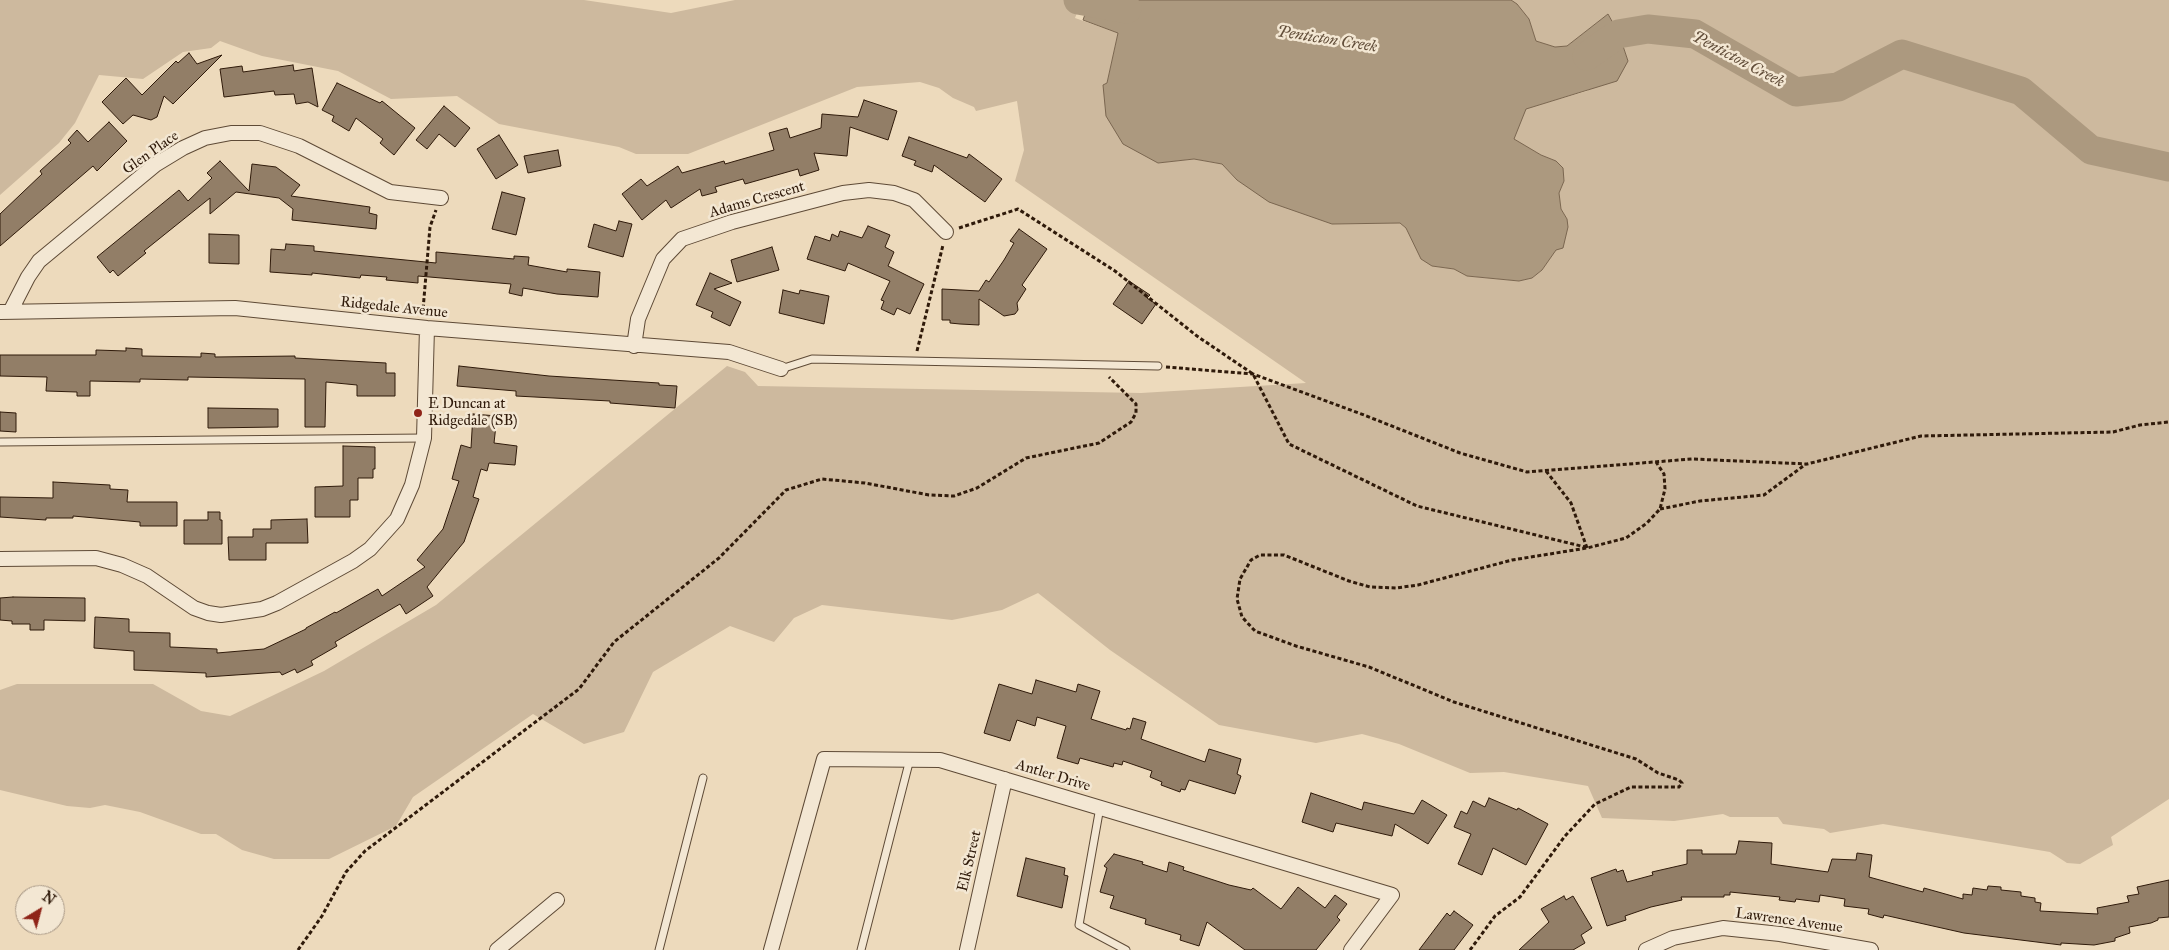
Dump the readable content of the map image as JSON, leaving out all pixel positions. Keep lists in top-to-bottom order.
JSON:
{
  "streets": {
    "street": [
      "Glen Place",
      "Adams Crescent",
      "Ridgedale Avenue",
      "Antler Drive",
      "Elk Street",
      "Lawrence Avenue"
    ]
  },
  "crossings": [
    ["Glen Place", "Ridgedale Avenue"],
    ["Adams Crescent", "Ridgedale Avenue"],
    ["Antler Drive", "Elk Street"]
  ],
  "water": ["Penticton Creek"],
  "places": ["E Duncan at Ridgedale (SB)"],
  "north": "top right"
}
